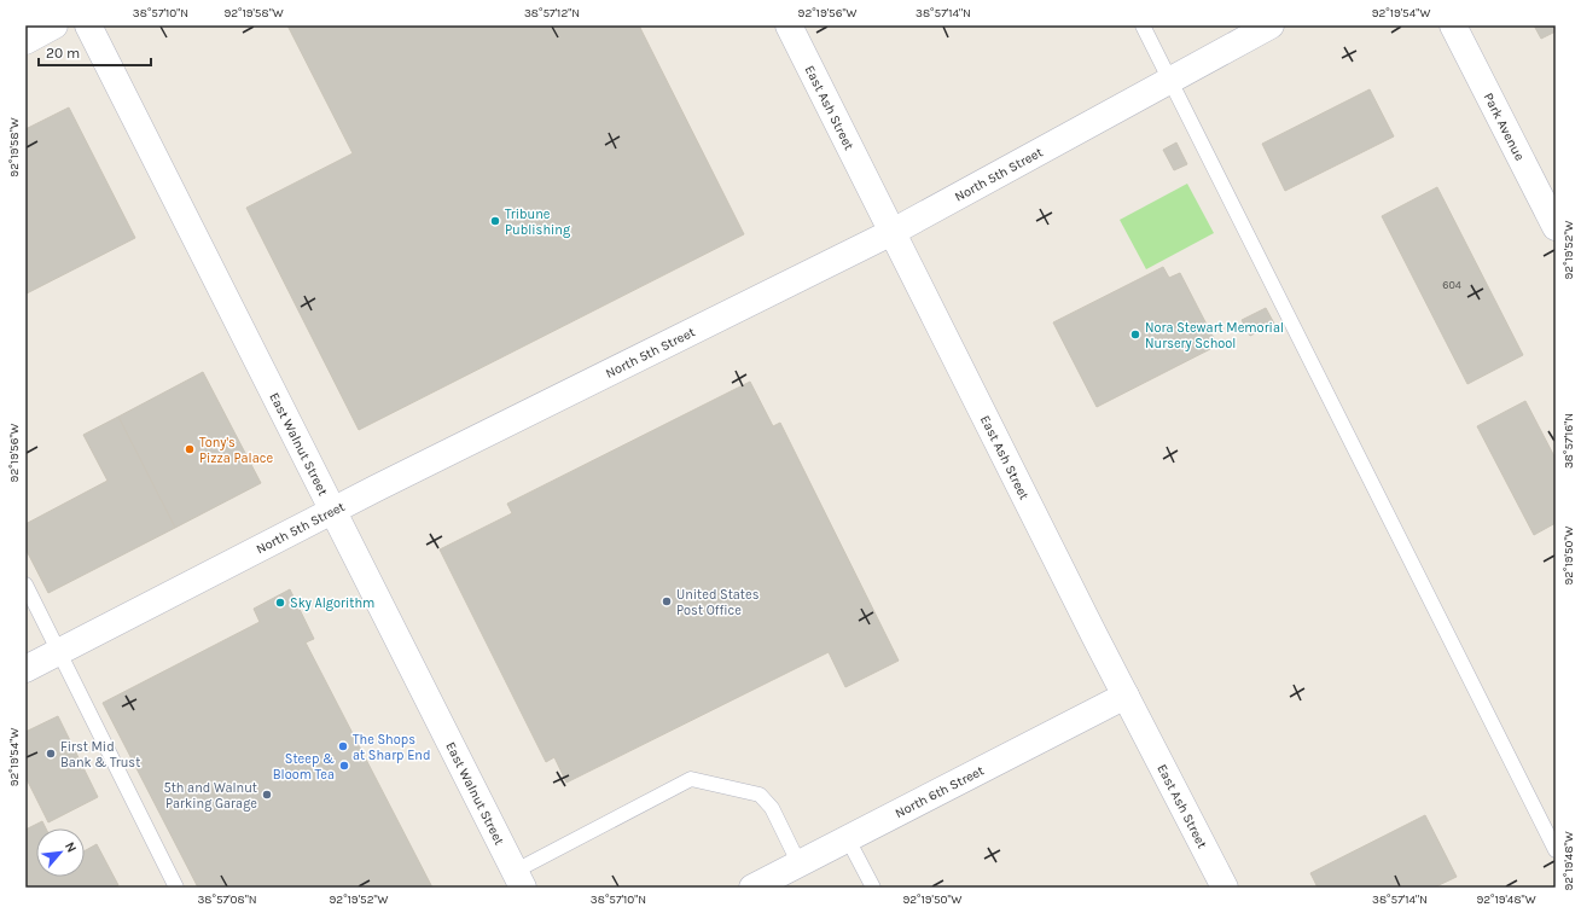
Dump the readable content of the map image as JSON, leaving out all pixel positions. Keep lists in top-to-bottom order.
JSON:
{
  "streets": {
    "street": [
      "East Ash Street",
      "Park Avenue",
      "North 5th Street",
      "East Walnut Street",
      "North 6th Street"
    ]
  },
  "crossings": [
    ["East Ash Street", "North 5th Street"],
    ["East Ash Street", "North 6th Street"],
    ["North 5th Street", "East Walnut Street"]
  ],
  "places": [
    "Tribune Publishing",
    "Nora Stewart Memorial Nursery School",
    "Tony's Pizza Palace",
    "United States Post Office",
    "Sky Algorithm",
    "The Shops at Sharp End",
    "First Mid Bank & Trust",
    "Steep & Bloom Tea",
    "5th and Walnut Parking Garage"
  ],
  "house_numbers": ["604"],
  "scale_bar": "20 m",
  "north": "top right",
  "coordinates": [
    "38°57'10\"N",
    "92°19'58\"W",
    "38°57'12\"N",
    "92°19'56\"W",
    "38°57'14\"N",
    "92°19'54\"W",
    "92°19'52\"W",
    "38°57'16\"N",
    "92°19'50\"W",
    "92°19'48\"W",
    "38°57'08\"N"
  ]
}
